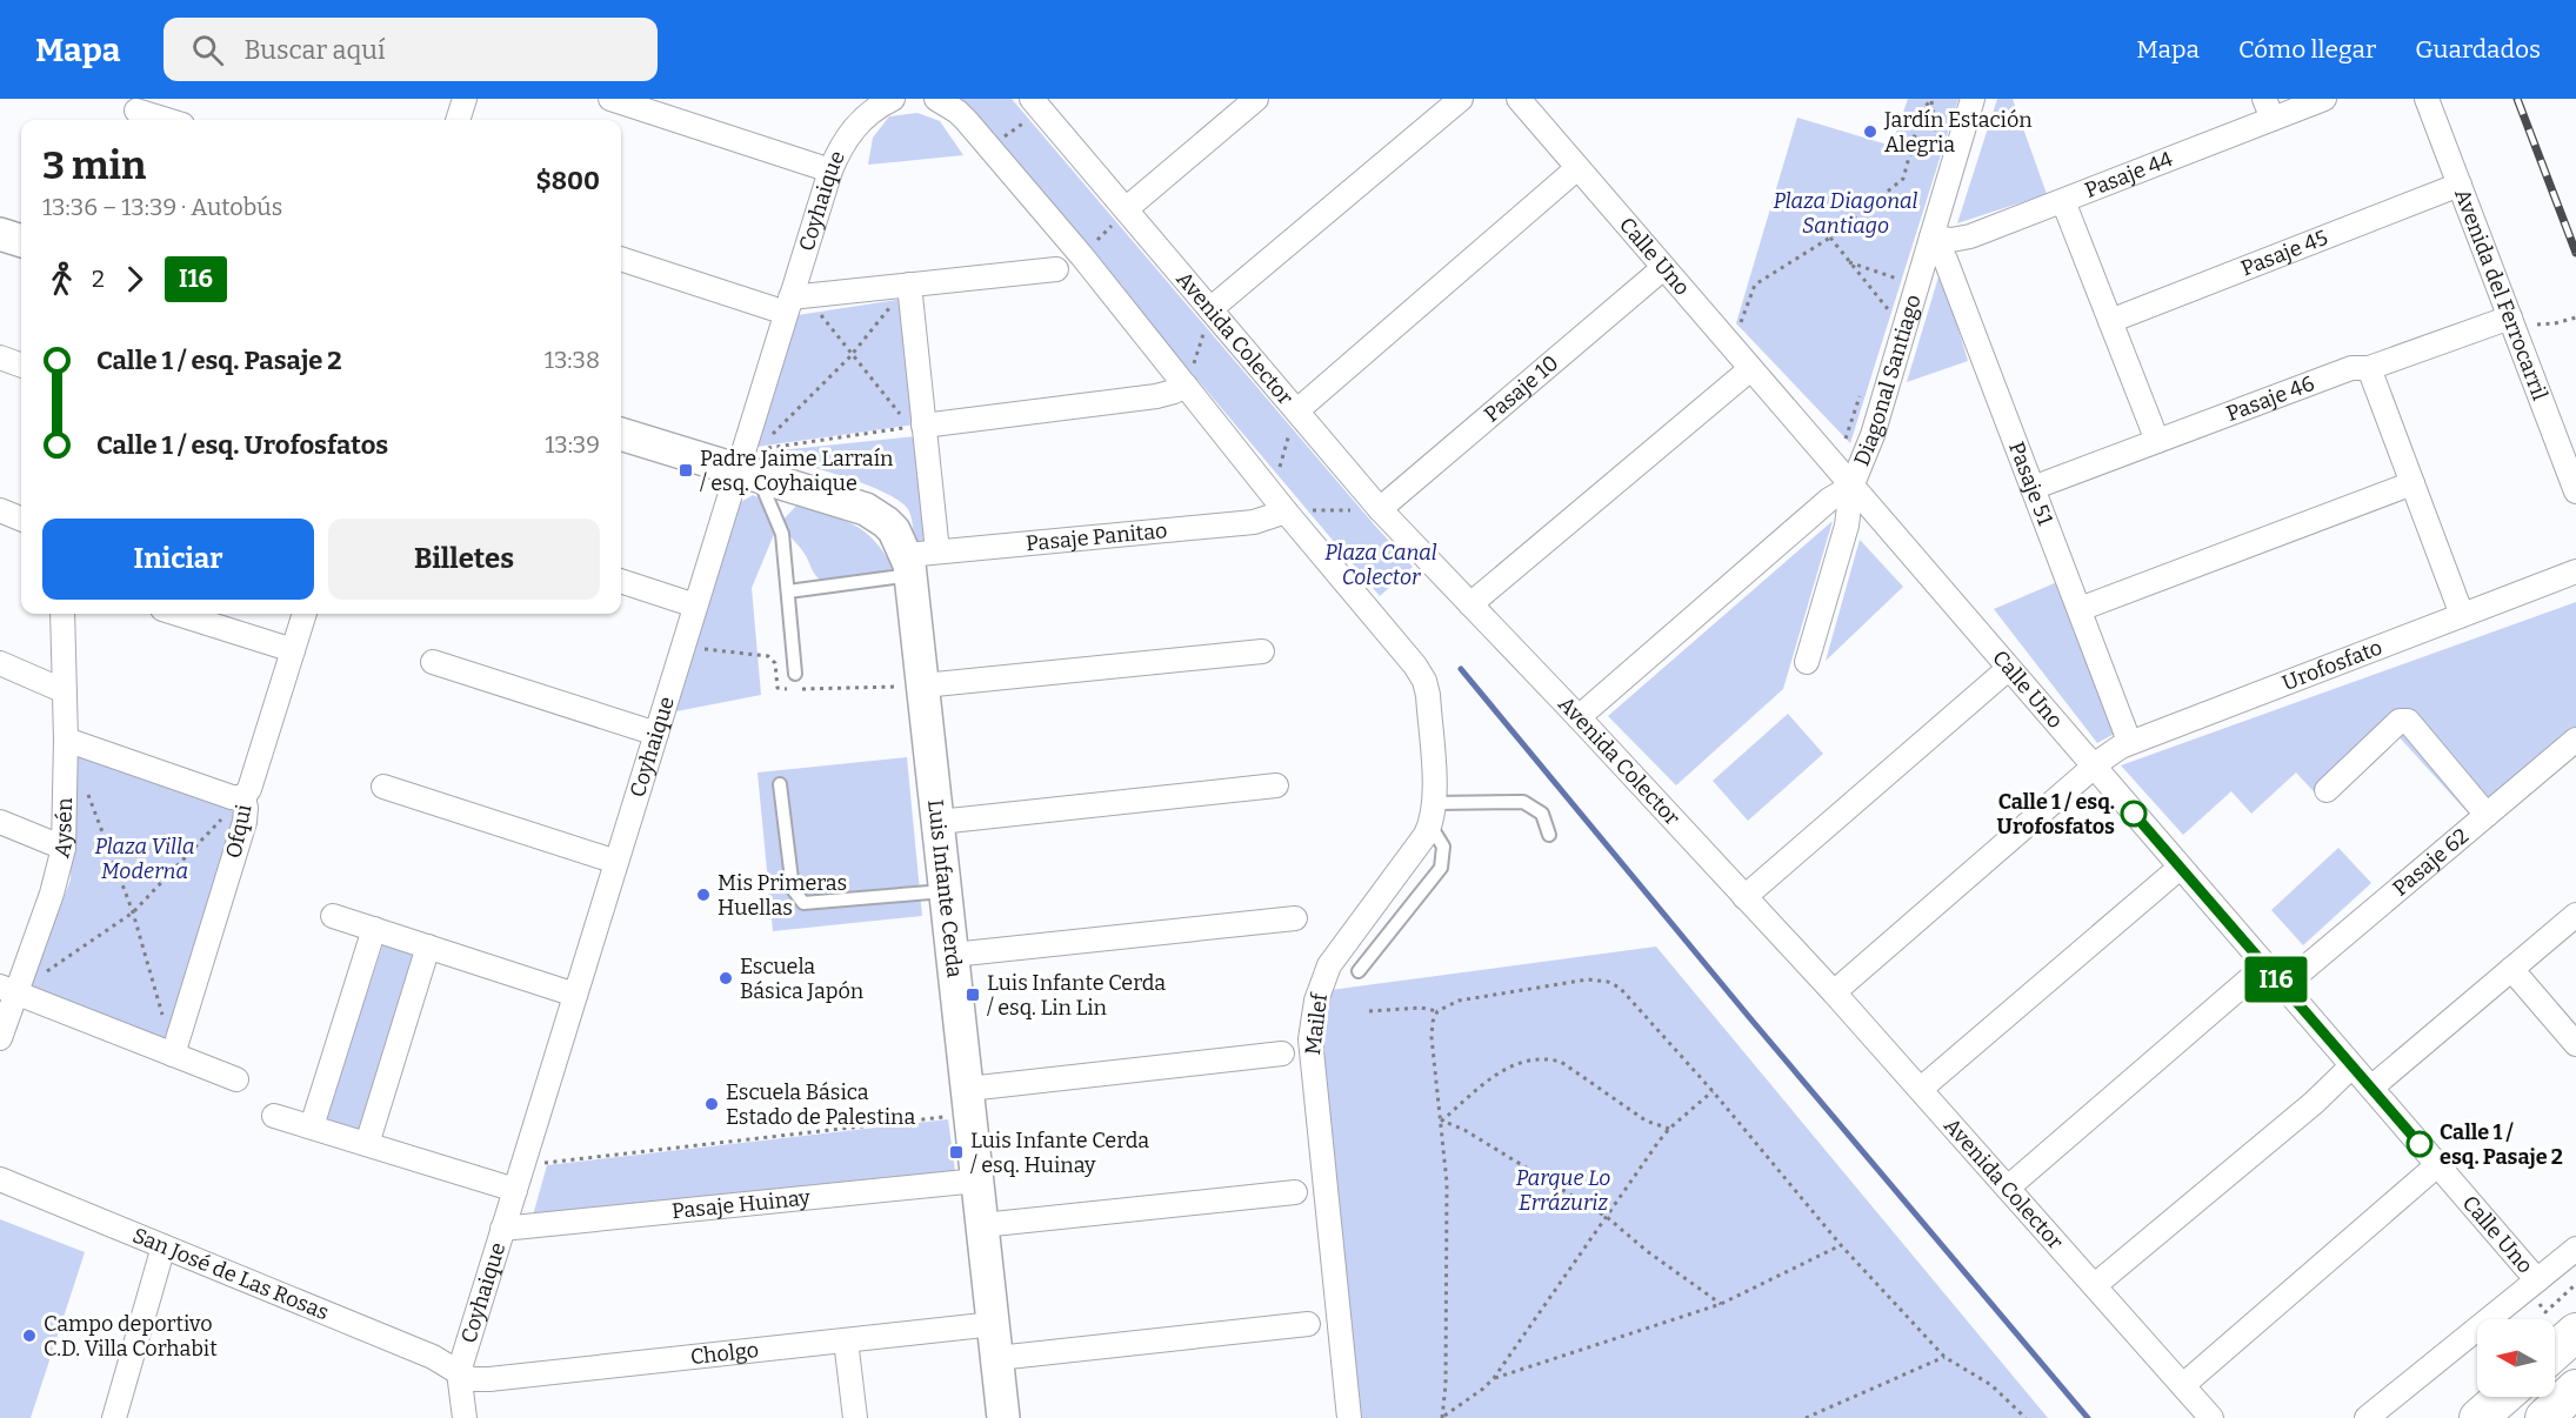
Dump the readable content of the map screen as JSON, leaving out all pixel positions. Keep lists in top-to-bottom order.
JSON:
{
  "streets": {
    "street": [
      "Pasaje 44",
      "Coyhaique",
      "Pasaje 45",
      "Calle Uno",
      "Avenida del Ferrocarril",
      "Avenida Colector",
      "Diagonal Santiago",
      "Pasaje 10",
      "Pasaje 46",
      "Pasaje 51",
      "Pasaje Panitao",
      "Urofosfato",
      "Aysén",
      "Ofqui",
      "Pasaje 62",
      "Luis Infante Cerda",
      "Mailef",
      "Pasaje Huinay",
      "San José de Las Rosas",
      "Cholgo"
    ]
  },
  "crossings": [
    ["Pasaje 44", "Diagonal Santiago"],
    ["Pasaje 44", "Pasaje 51"],
    ["Coyhaique", "Luis Infante Cerda"],
    ["Coyhaique", "Pasaje Huinay"],
    ["Coyhaique", "San José de Las Rosas"],
    ["Coyhaique", "Cholgo"],
    ["Pasaje 45", "Avenida del Ferrocarril"],
    ["Calle Uno", "Diagonal Santiago"],
    ["Calle Uno", "Pasaje 10"],
    ["Calle Uno", "Urofosfato"],
    ["Calle Uno", "Pasaje 62"],
    ["Avenida del Ferrocarril", "Pasaje 46"],
    ["Avenida Colector", "Pasaje 10"],
    ["Avenida Colector", "Urofosfato"],
    ["Diagonal Santiago", "Pasaje 51"],
    ["Pasaje 46", "Pasaje 51"],
    ["Pasaje Panitao", "Luis Infante Cerda"],
    ["Luis Infante Cerda", "Pasaje Huinay"],
    ["Luis Infante Cerda", "Cholgo"],
    ["San José de Las Rosas", "Cholgo"]
  ],
  "parks": [
    "Plaza Diagonal Santiago",
    "Plaza Canal Colector",
    "Plaza Villa Moderna",
    "Parque Lo Errázuriz"
  ],
  "places": {
    "other": [
      "Jardín Estación Alegria",
      "Calle 1 / esq. Urofosfatos",
      "Mis Primeras Huellas",
      "Escuela Básica Japón",
      "Escuela Básica Estado de Palestina",
      "Calle 1 / esq. Pasaje 2",
      "Campo deportivo C.D. Villa Corhabit"
    ],
    "transit": ["Padre Jaime Larraín / esq. Coyhaique", "Luis Infante Cerda / esq. Lin Lin", "Luis Infante Cerda / esq. Huinay"]
  },
  "lines": ["bus line I16"],
  "north": "left",
  "page": {
    "header": "Mapa",
    "search": "Buscar aquí",
    "nav": ["Mapa", "Cómo llegar", "Guardados"],
    "on_map": "I16",
    "heading": ["3 min", "13:36 – 13:39 · Autobús", "$800"],
    "legs": ["2", "I16"],
    "list": [
      {
        "name": "Calle 1 / esq. Pasaje 2",
        "value": "13:38"
      },
      {
        "name": "Calle 1 / esq. Urofosfatos",
        "value": "13:39"
      }
    ],
    "buttons": ["Iniciar", "Billetes"]
  }
}
